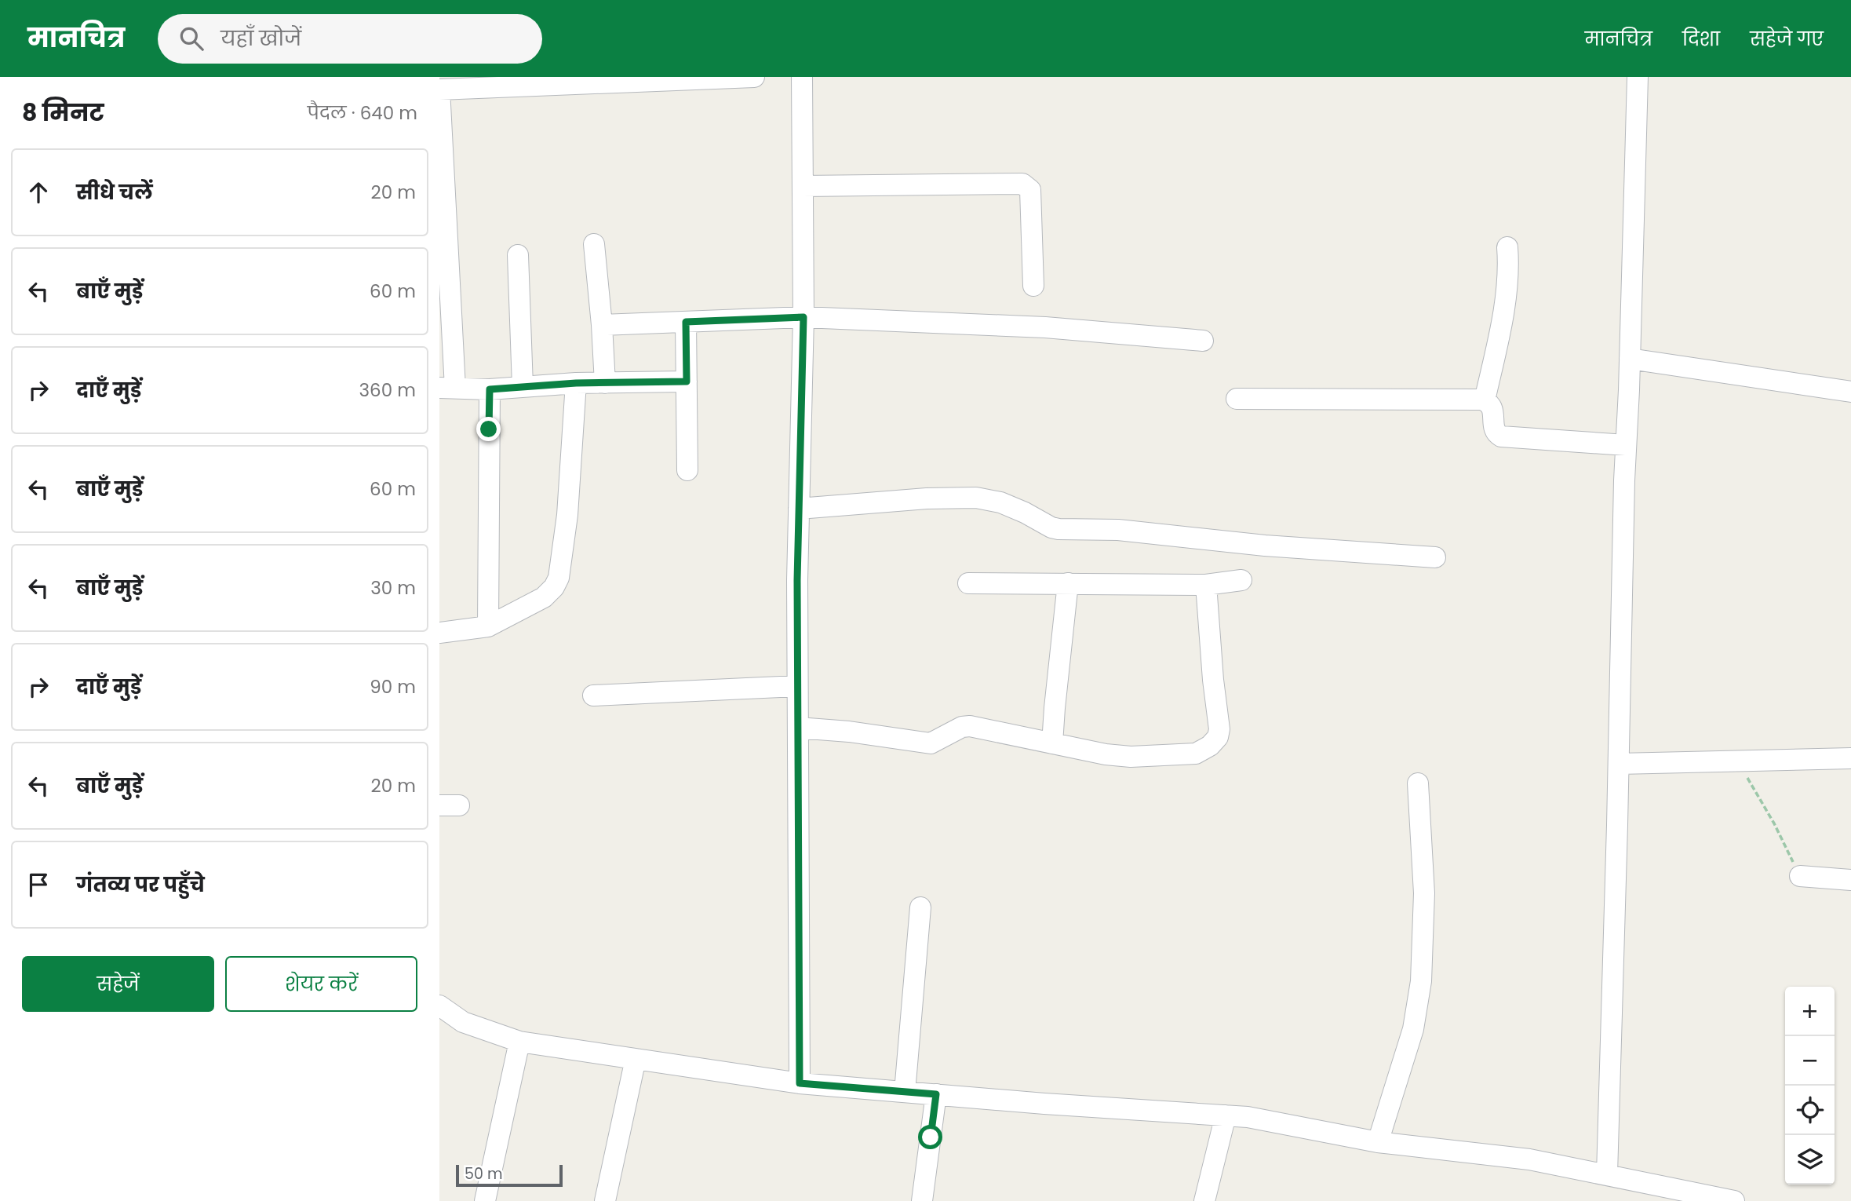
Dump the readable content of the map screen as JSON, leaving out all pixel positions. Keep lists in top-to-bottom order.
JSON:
{
  "scale_bar": "50 m",
  "page": {
    "header": "मानचित्र",
    "search": "यहाँ खोजें",
    "nav": ["मानचित्र", "दिशा", "सहेजे गए"],
    "heading": ["8 मिनट", "पैदल · 640 m"],
    "list": [
      ["सीधे चलें", "20 m"],
      ["बाएँ मुड़ें", "60 m"],
      ["दाएँ मुड़ें", "360 m"],
      ["बाएँ मुड़ें", "60 m"],
      ["बाएँ मुड़ें", "30 m"],
      ["दाएँ मुड़ें", "90 m"],
      ["बाएँ मुड़ें", "20 m"],
      "गंतव्य पर पहुँचे"
    ],
    "buttons": ["सहेजें", "शेयर करें"],
    "map_buttons": ["+", "−"],
    "scale": "50 m"
  }
}
